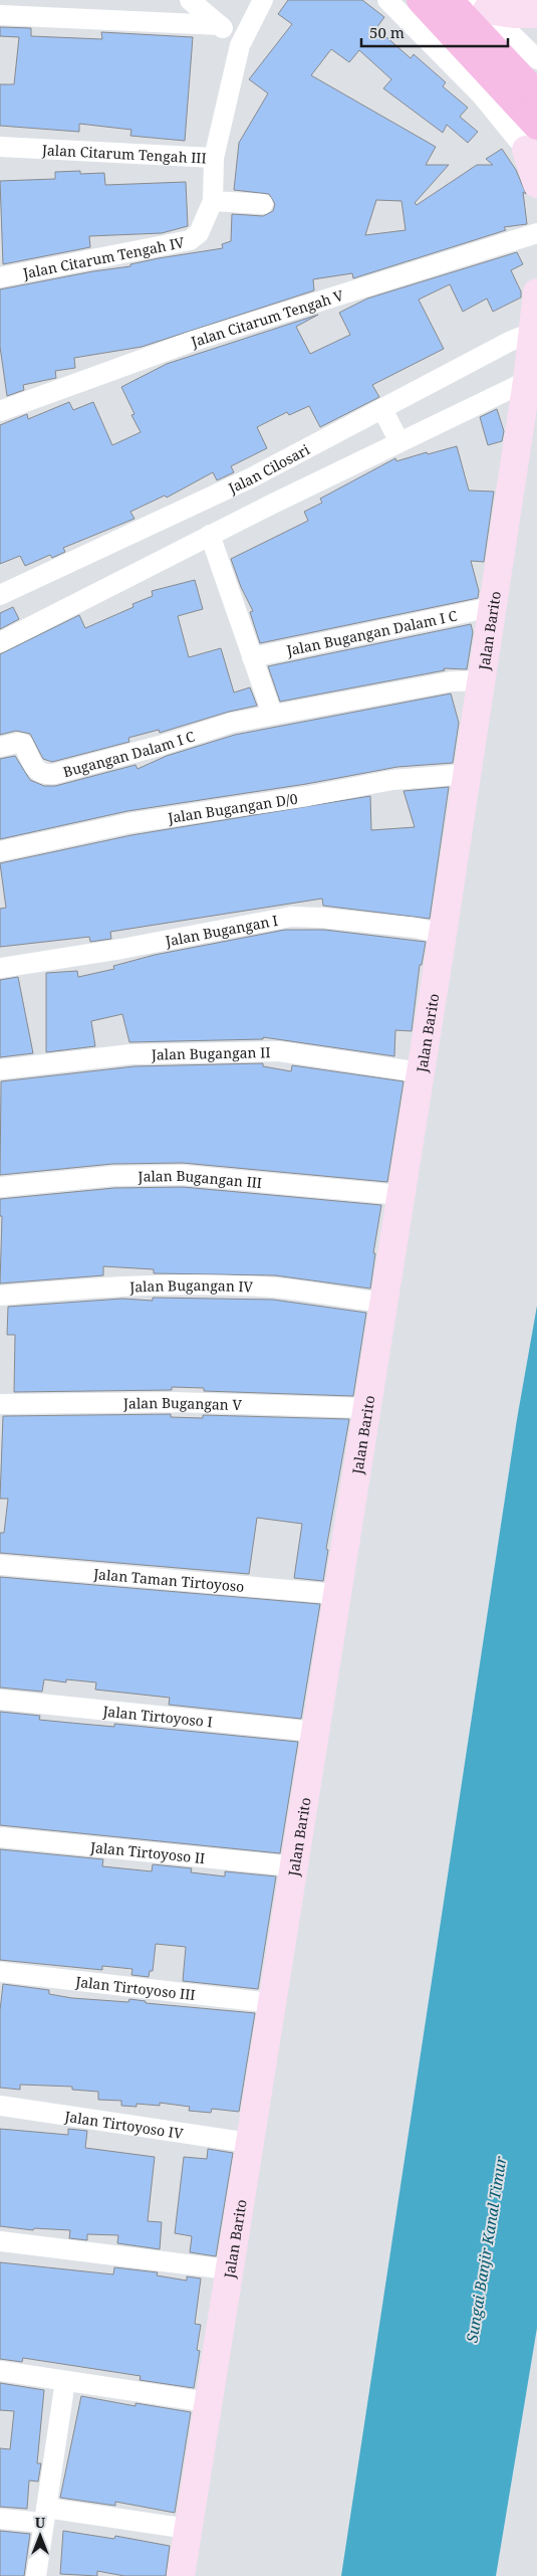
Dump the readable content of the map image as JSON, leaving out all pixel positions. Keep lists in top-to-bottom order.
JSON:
{
  "streets": {
    "street": [
      "Jalan Citarum Tengah III",
      "Jalan Citarum Tengah IV",
      "Jalan Citarum Tengah V",
      "Jalan Cilosari",
      "Jalan Barito",
      "Jalan Bugangan Dalam I C",
      "Bugangan Dalam I C",
      "Jalan Bugangan D/0",
      "Jalan Bugangan I",
      "Jalan Bugangan II",
      "Jalan Bugangan III",
      "Jalan Bugangan IV",
      "Jalan Bugangan V",
      "Jalan Taman Tirtoyoso",
      "Jalan Tirtoyoso I",
      "Jalan Tirtoyoso II",
      "Jalan Tirtoyoso III",
      "Jalan Tirtoyoso IV"
    ]
  },
  "crossings": [
    ["Jalan Citarum Tengah III", "Jalan Citarum Tengah IV"],
    ["Jalan Cilosari", "Jalan Barito"],
    ["Jalan Barito", "Jalan Bugangan Dalam I C"],
    ["Jalan Barito", "Jalan Bugangan D/0"],
    ["Jalan Barito", "Jalan Bugangan I"],
    ["Jalan Barito", "Jalan Bugangan II"],
    ["Jalan Barito", "Jalan Bugangan III"],
    ["Jalan Barito", "Jalan Bugangan IV"],
    ["Jalan Barito", "Jalan Bugangan V"],
    ["Jalan Barito", "Jalan Taman Tirtoyoso"],
    ["Jalan Barito", "Jalan Tirtoyoso I"],
    ["Jalan Barito", "Jalan Tirtoyoso II"],
    ["Jalan Barito", "Jalan Tirtoyoso III"],
    ["Jalan Barito", "Jalan Tirtoyoso IV"]
  ],
  "water": ["Sungai Banjir Kanal Timur"],
  "scale_bar": "50 m",
  "north": "top"
}
